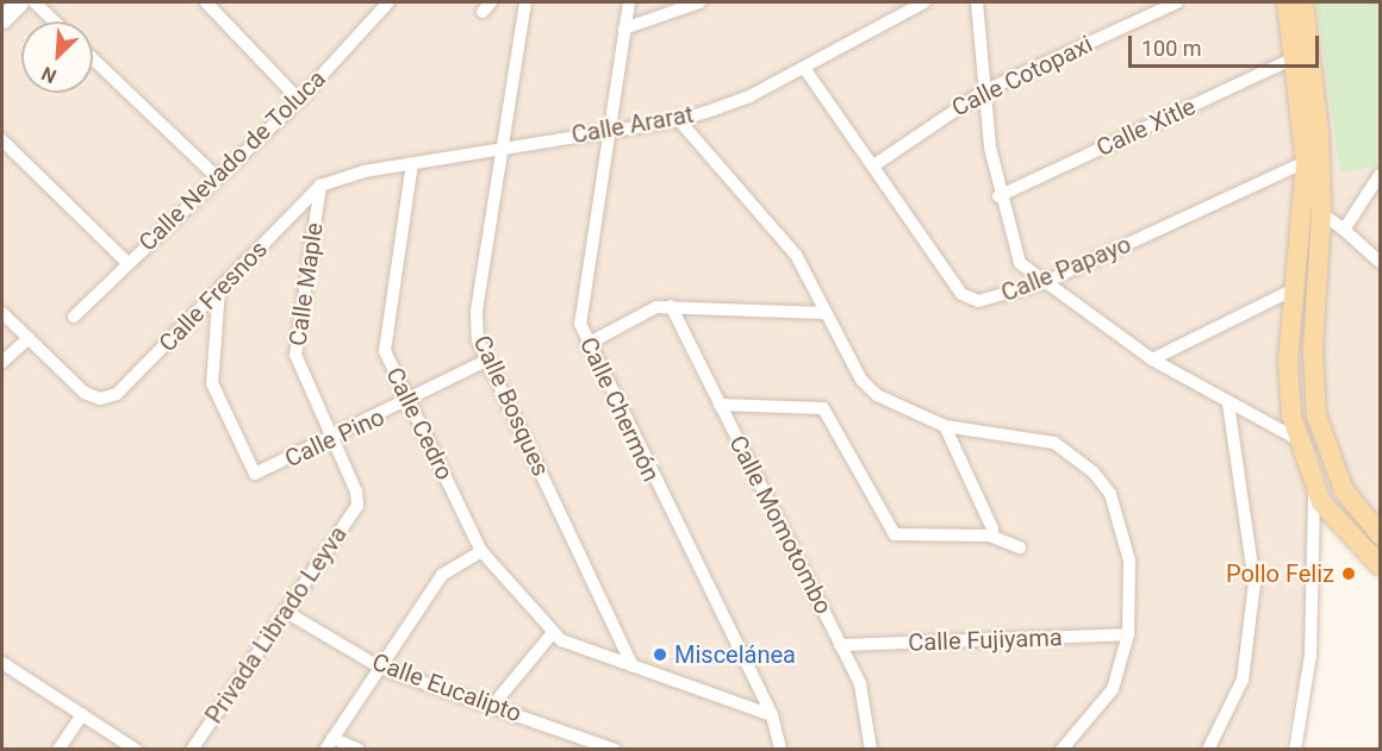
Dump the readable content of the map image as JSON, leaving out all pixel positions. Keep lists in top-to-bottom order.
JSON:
{
  "streets": {
    "street": [
      "Calle Cotopaxi",
      "Calle Ararat",
      "Calle Xitle",
      "Calle Nevado de Toluca",
      "Calle Papayo",
      "Calle Maple",
      "Calle Fresnos",
      "Calle Bosques",
      "Calle Chermón",
      "Calle Cedro",
      "Calle Pino",
      "Calle Momotombo",
      "Privada Librado Leyva",
      "Calle Fujiyama",
      "Calle Eucalipto"
    ]
  },
  "crossings": [
    ["Calle Cotopaxi", "Calle Papayo"],
    ["Calle Ararat", "Calle Papayo"],
    ["Calle Ararat", "Calle Maple"],
    ["Calle Ararat", "Calle Fresnos"],
    ["Calle Ararat", "Calle Bosques"],
    ["Calle Ararat", "Calle Chermón"],
    ["Calle Ararat", "Calle Cedro"],
    ["Calle Maple", "Calle Fresnos"],
    ["Calle Maple", "Calle Pino"],
    ["Calle Maple", "Privada Librado Leyva"],
    ["Calle Fresnos", "Calle Pino"],
    ["Calle Bosques", "Calle Pino"],
    ["Calle Cedro", "Calle Pino"],
    ["Calle Momotombo", "Calle Fujiyama"],
    ["Privada Librado Leyva", "Calle Eucalipto"]
  ],
  "places": ["Pollo Feliz", "Miscelánea"],
  "scale_bar": "100 m",
  "north": "bottom left"
}
